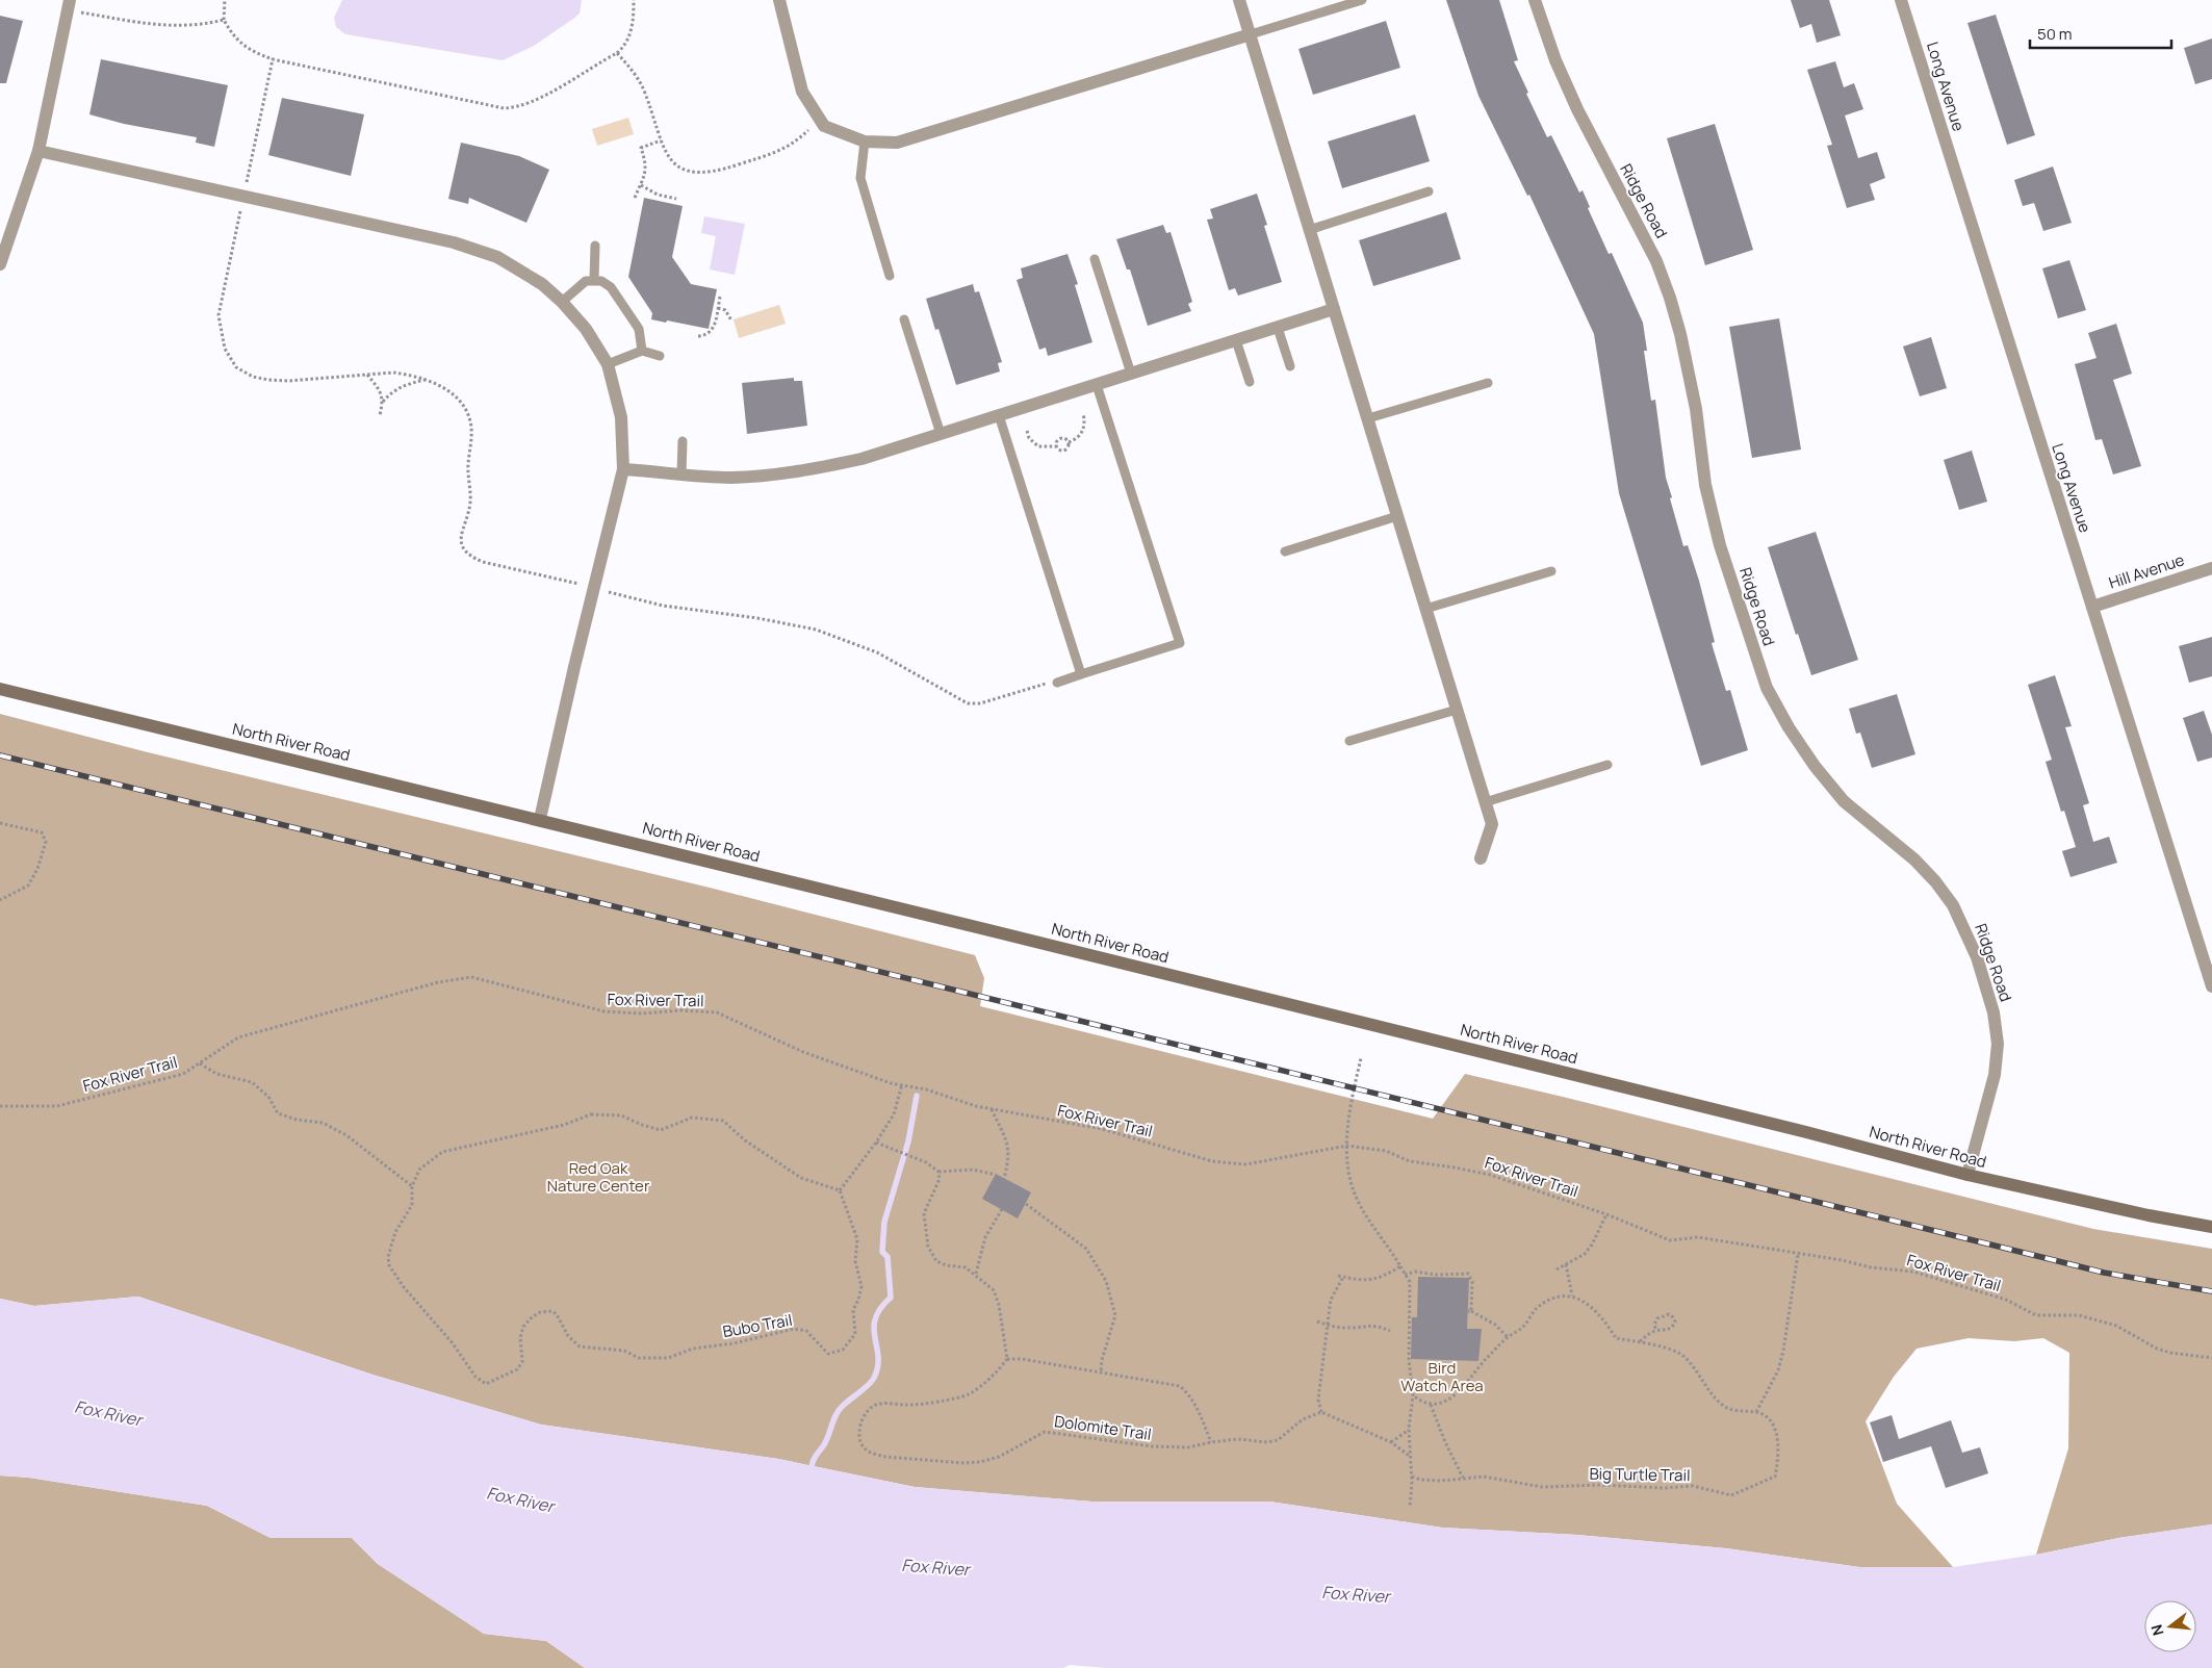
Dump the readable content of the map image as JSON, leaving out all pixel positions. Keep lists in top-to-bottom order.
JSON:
{
  "streets": {
    "main road": ["North River Road"],
    "street": ["Long Avenue", "Ridge Road", "Hill Avenue"],
    "path": [
      "Fox River Trail",
      "Bubo Trail",
      "Dolomite Trail",
      "Big Turtle Trail"
    ]
  },
  "crossings": [
    ["Long Avenue", "Hill Avenue"],
    ["Ridge Road", "North River Road"]
  ],
  "water": ["Fox River"],
  "parks": ["Red Oak Nature Center", "Bird Watch Area"],
  "scale_bar": "50 m",
  "north": "left"
}
